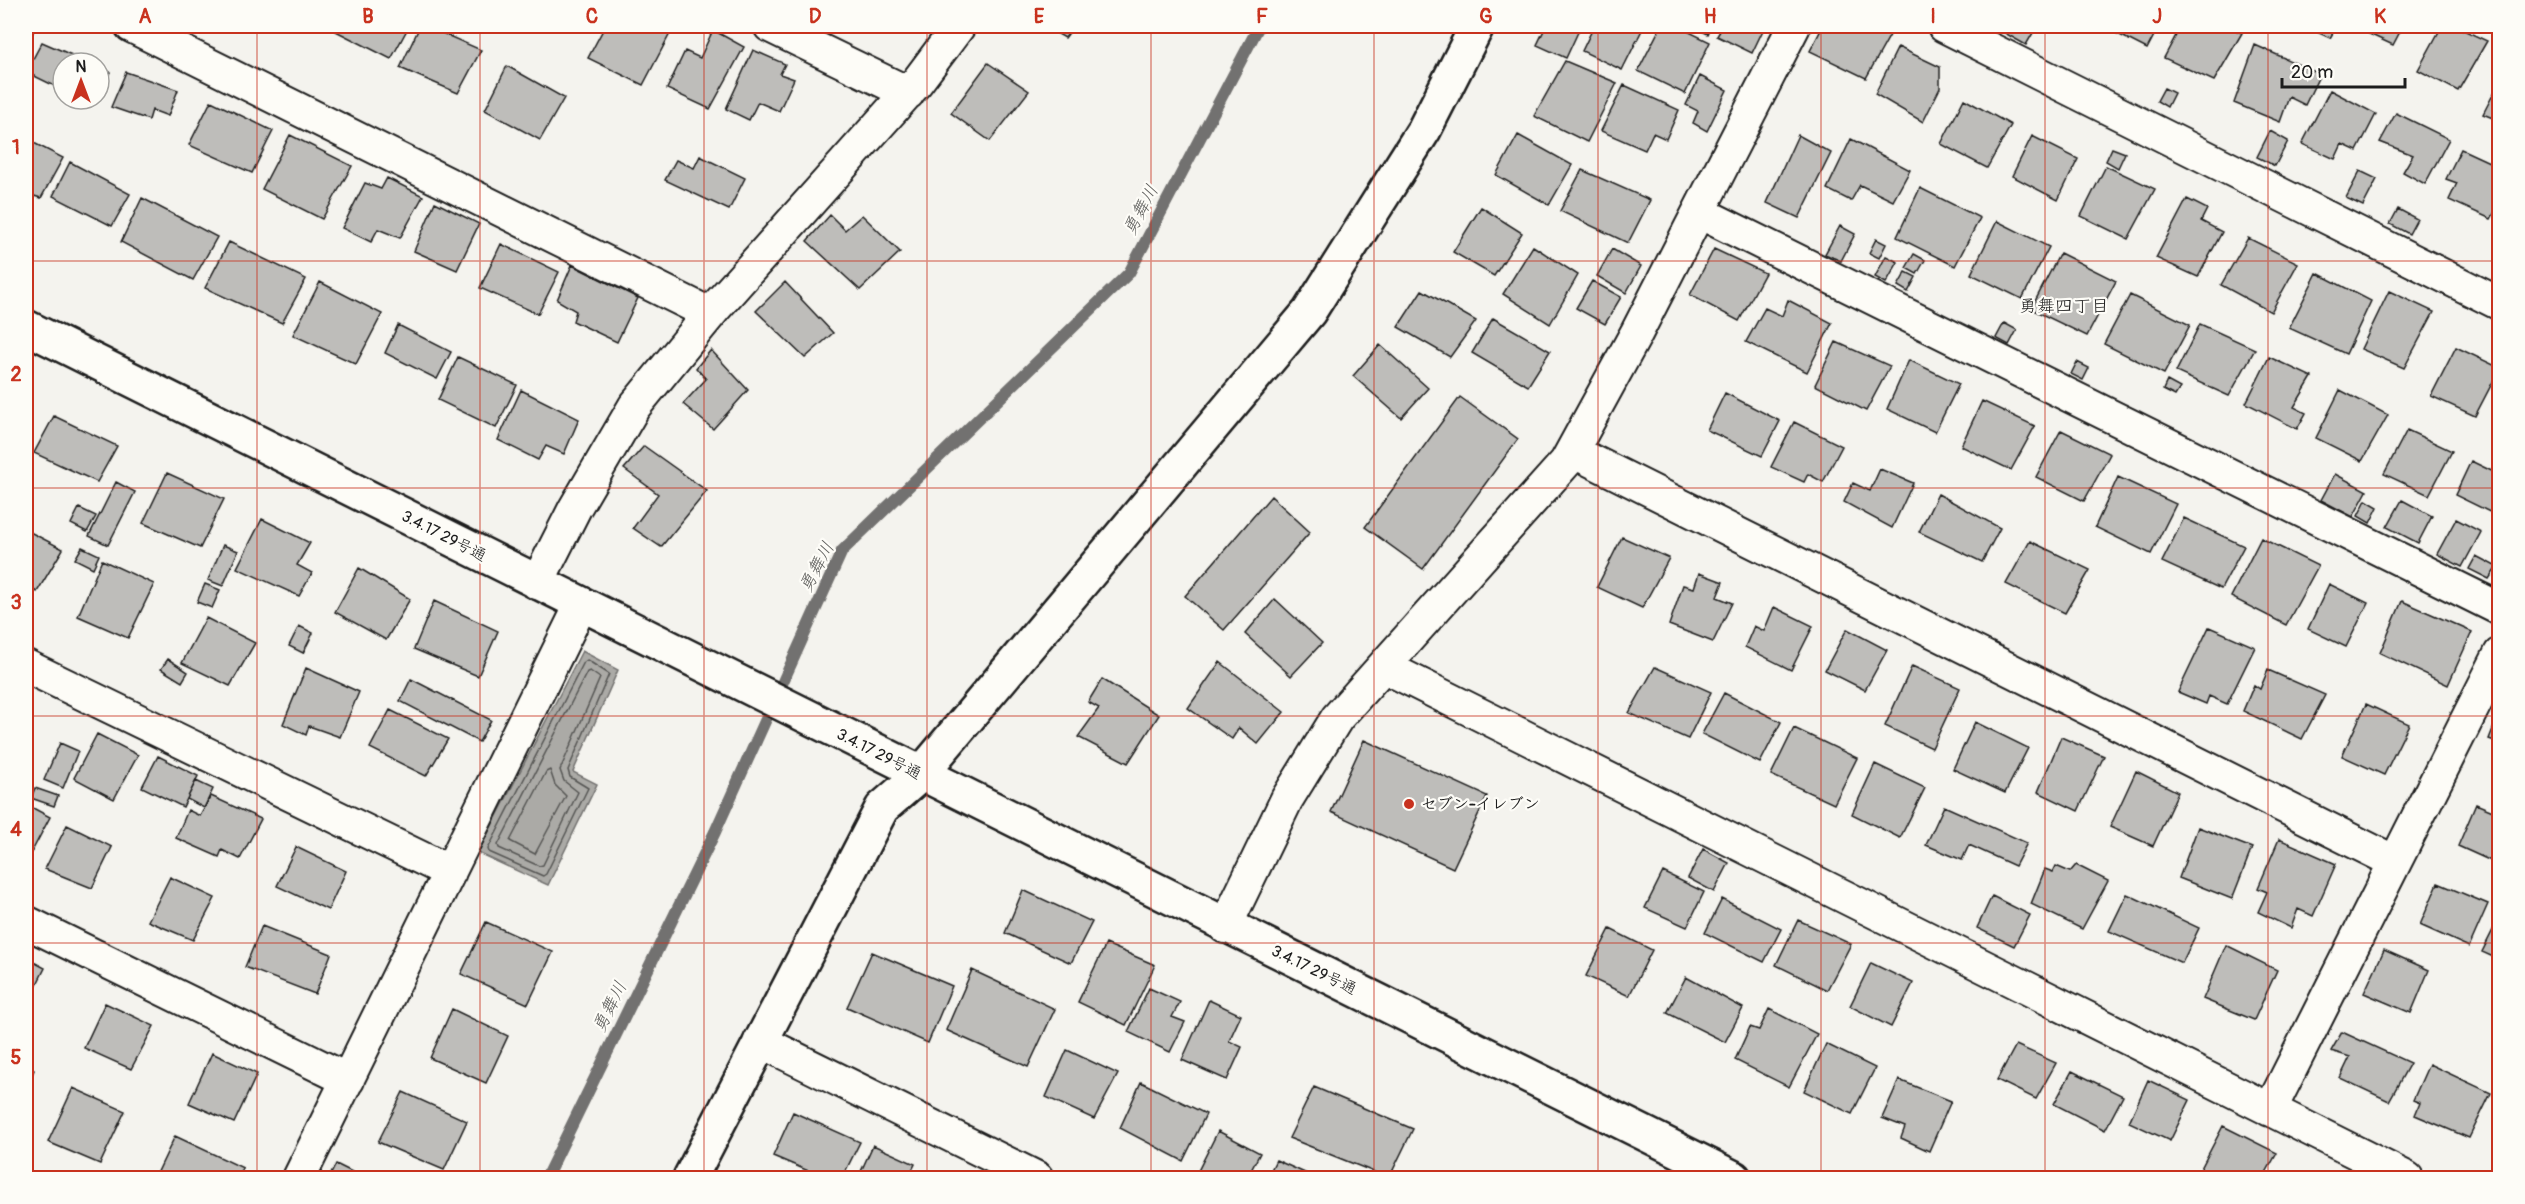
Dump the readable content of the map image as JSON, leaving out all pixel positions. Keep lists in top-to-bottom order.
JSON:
{
  "streets": {
    "street": ["3.4.17 29号通"]
  },
  "districts": ["勇舞四丁目"],
  "water": ["勇舞川"],
  "places": ["セブン-イレブン"],
  "scale_bar": "20 m",
  "north": "top",
  "grid": {
    "columns": [
      "A",
      "B",
      "C",
      "D",
      "E",
      "F",
      "G",
      "H",
      "I",
      "J",
      "K"
    ],
    "rows": [
      "1",
      "2",
      "3",
      "4",
      "5"
    ]
  }
}
